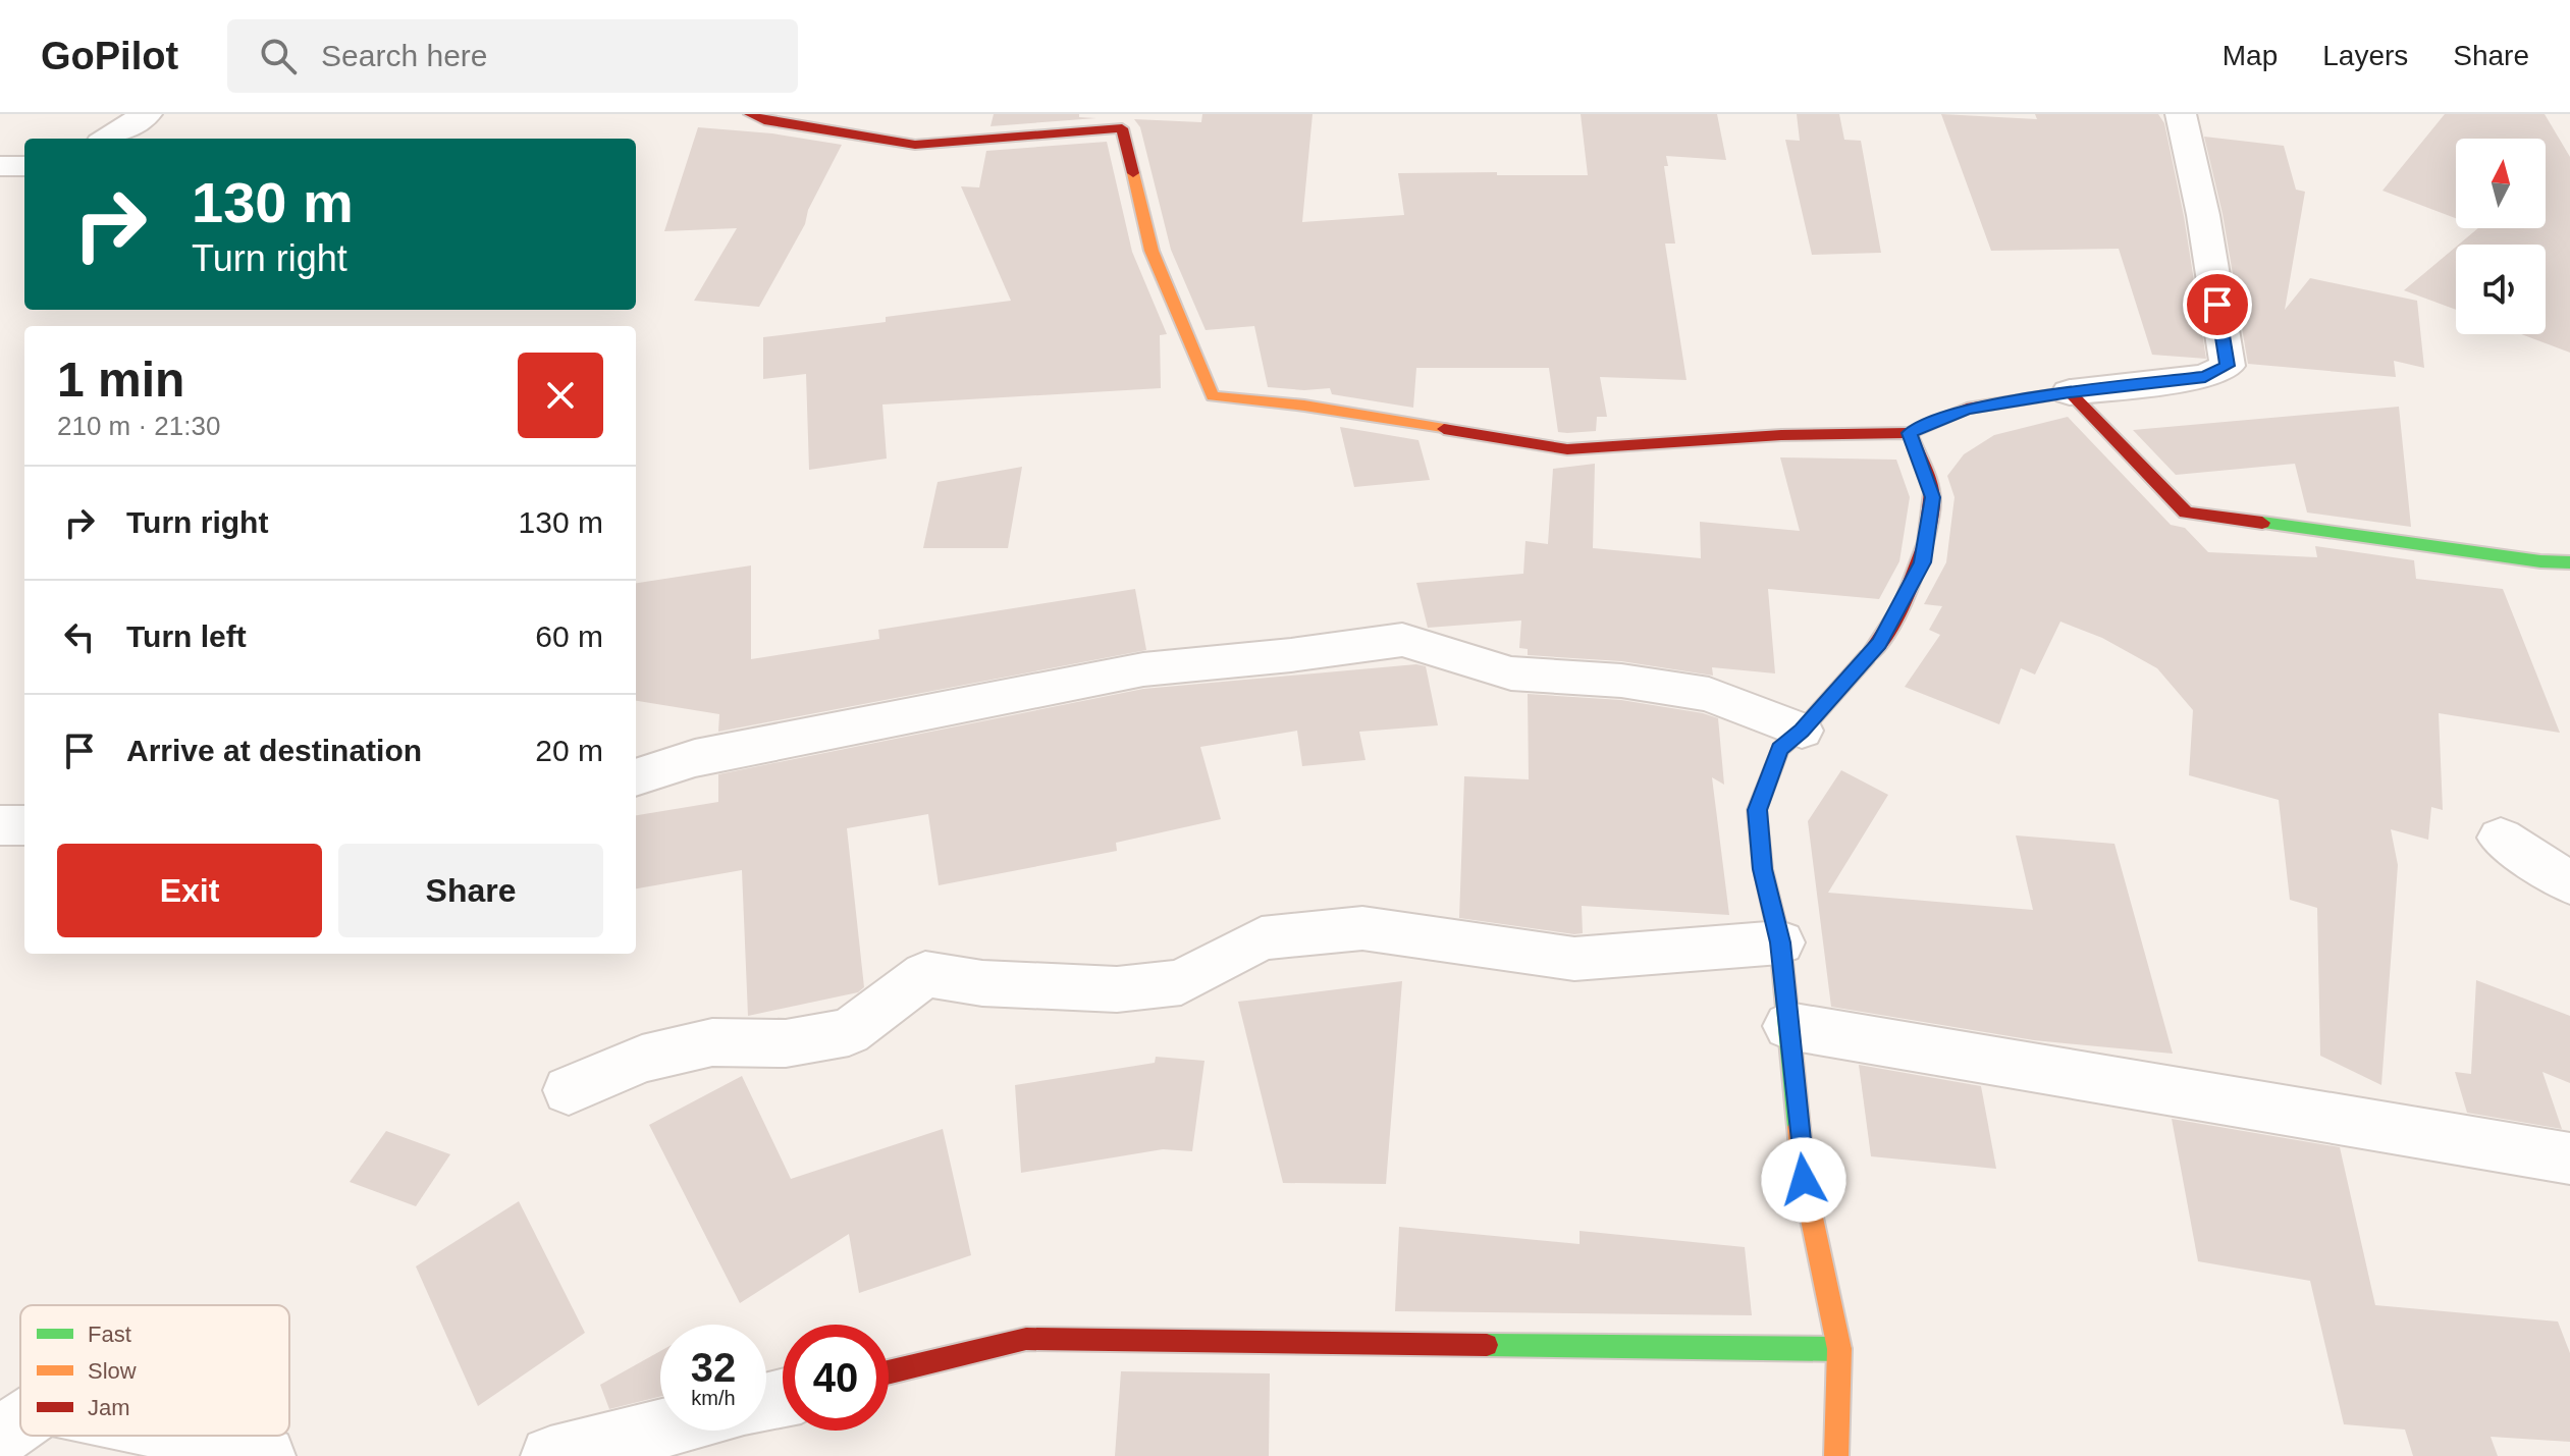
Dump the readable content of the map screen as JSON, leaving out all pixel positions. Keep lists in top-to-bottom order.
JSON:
{
  "legend": ["Fast", "Slow", "Jam"],
  "north": "top",
  "page": {
    "header": "GoPilot",
    "search": "Search here",
    "nav": ["Map", "Layers", "Share"],
    "turn": ["130 m", "Turn right"],
    "heading": ["1 min", "210 m · 21:30"],
    "list": [
      {
        "name": "Turn right",
        "value": "130 m"
      },
      {
        "name": "Turn left",
        "value": "60 m"
      },
      {
        "name": "Arrive at destination",
        "value": "20 m"
      }
    ],
    "buttons": ["Exit", "Share"],
    "speed": "32 km/h",
    "limit": "40"
  }
}
